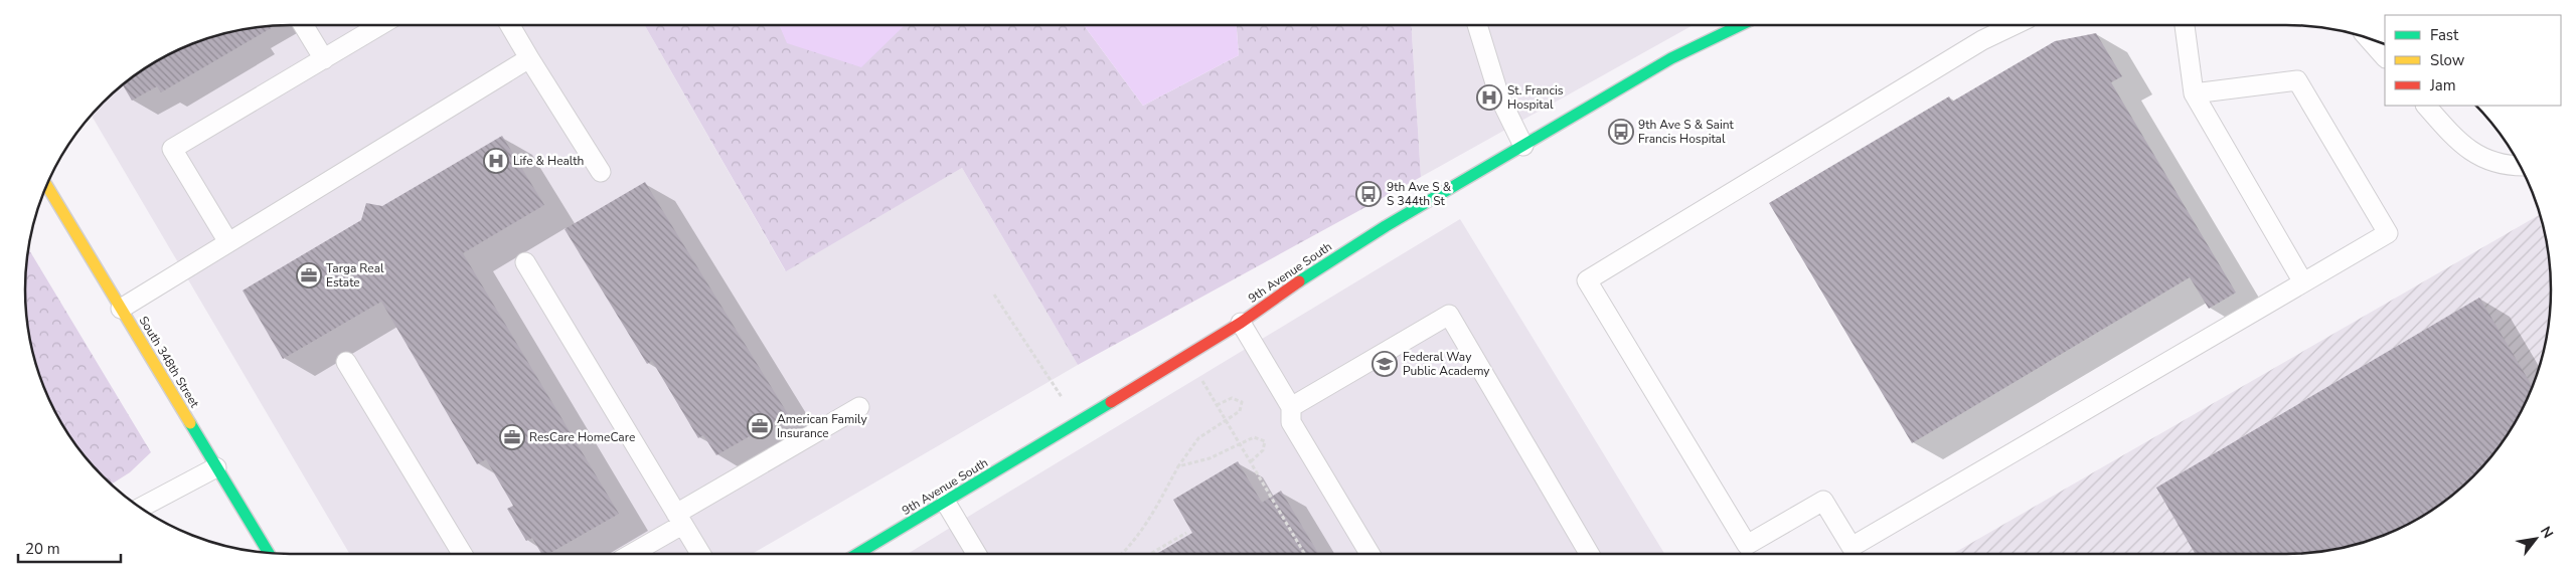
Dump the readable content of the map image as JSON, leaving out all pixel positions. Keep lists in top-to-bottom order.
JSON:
{
  "streets": {
    "street": ["9th Avenue South", "South 348th Street"]
  },
  "places": {
    "hospital": ["St. Francis Hospital", "Life & Health"],
    "bus stop": ["9th Ave S & Saint Francis Hospital", "9th Ave S & S 344th St"],
    "office": ["Targa Real Estate", "American Family Insurance", "ResCare HomeCare"],
    "school or university": ["Federal Way Public Academy"]
  },
  "legend": ["Fast", "Slow", "Jam"],
  "scale_bar": "20 m",
  "north": "top right"
}
